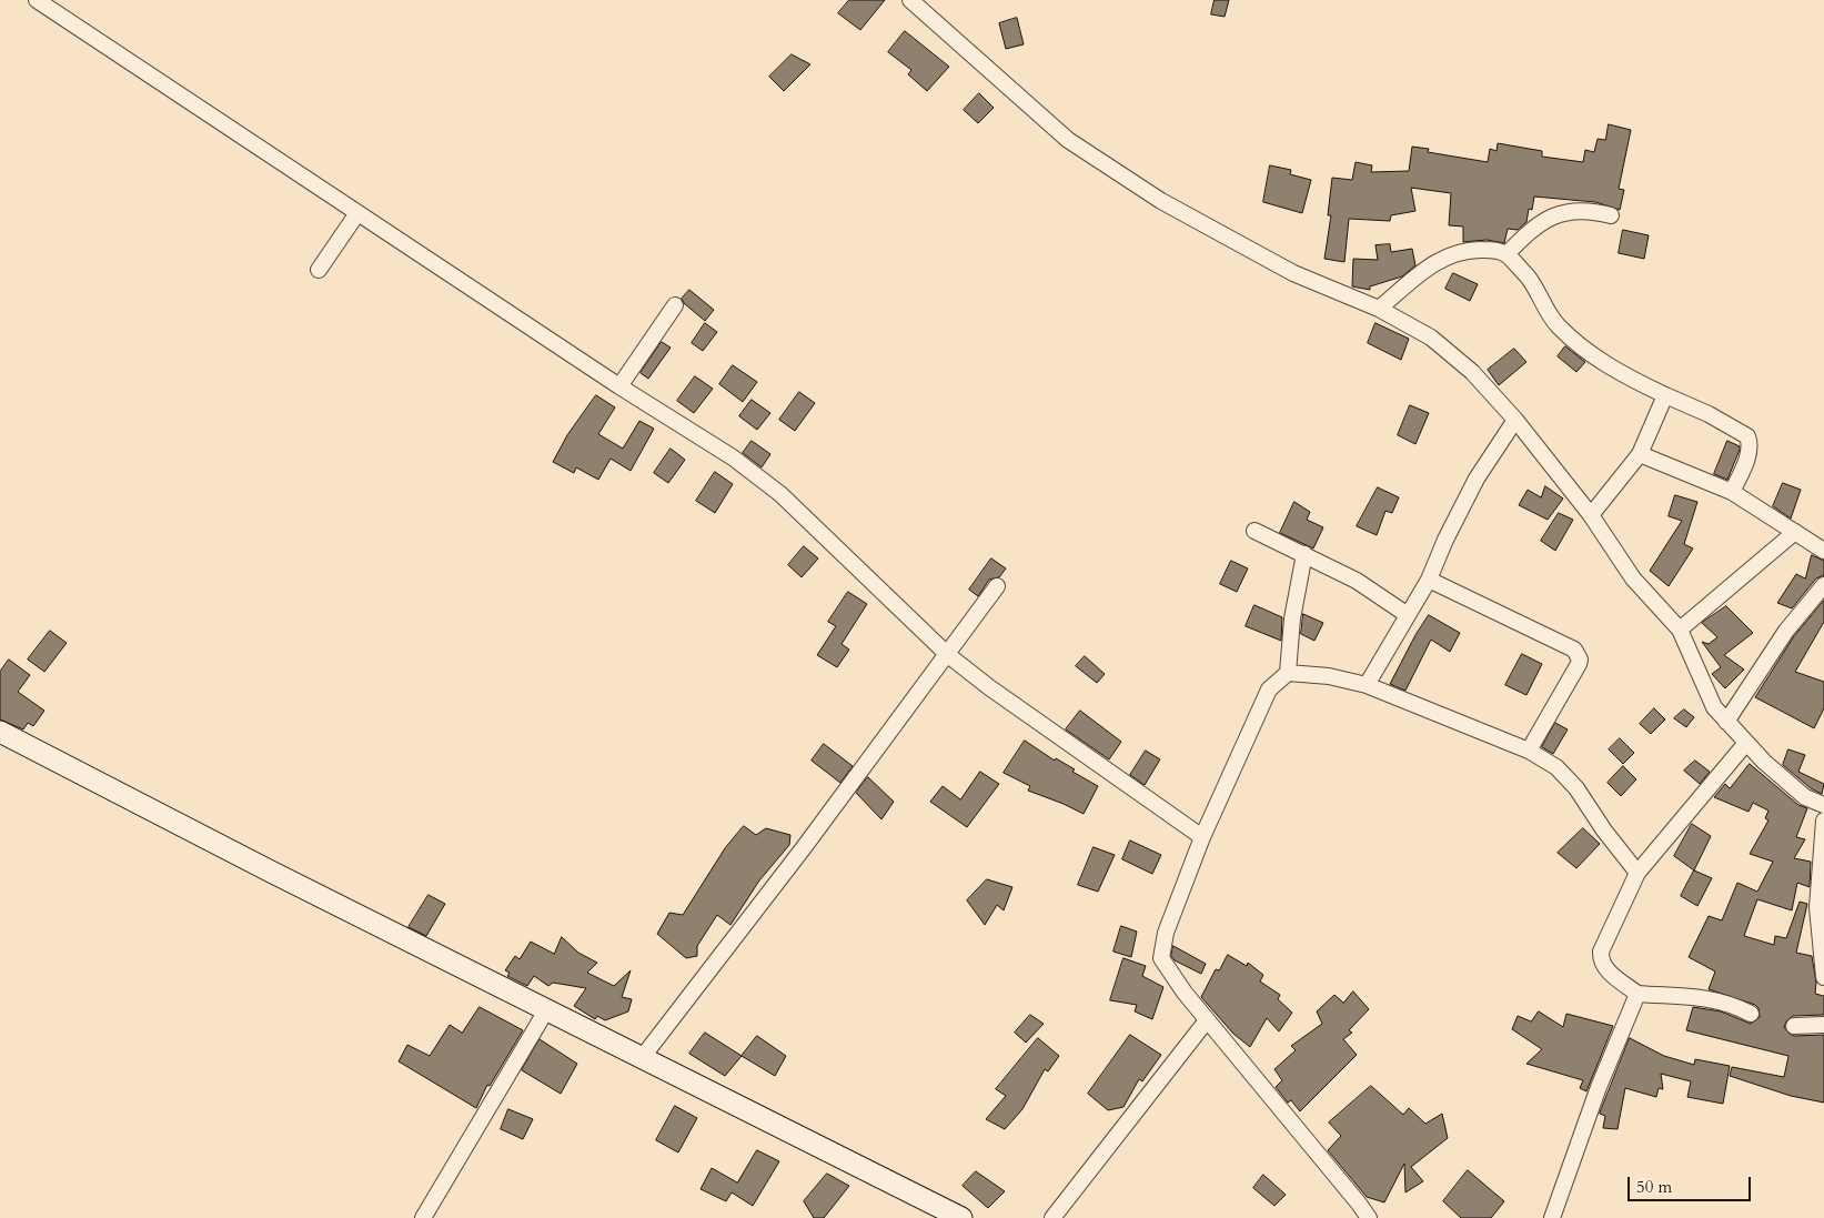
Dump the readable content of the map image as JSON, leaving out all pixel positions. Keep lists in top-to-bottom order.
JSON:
{
  "scale_bar": "50 m"
}
